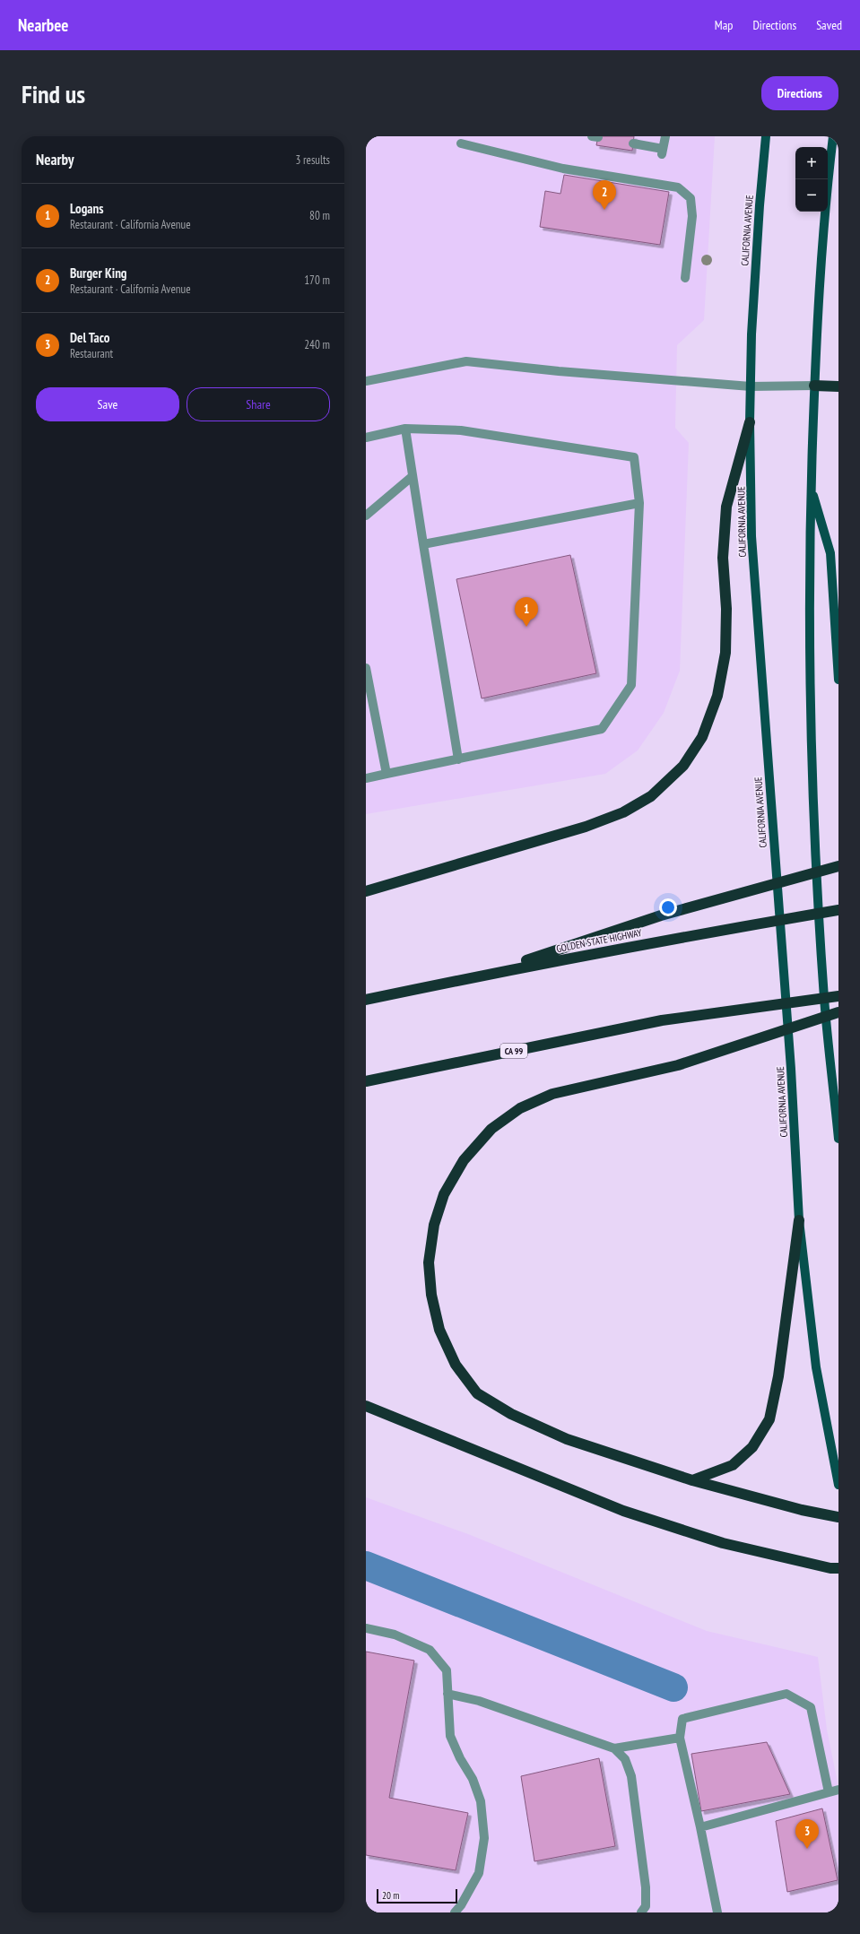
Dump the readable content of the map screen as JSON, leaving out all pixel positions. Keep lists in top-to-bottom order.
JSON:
{
  "streets": {
    "highway": ["GOLDEN STATE HIGHWAY", "CA 99"],
    "main road": ["CALIFORNIA AVENUE"]
  },
  "scale_bar": "20 m",
  "page": {
    "header": "Nearbee",
    "nav": ["Map", "Directions", "Saved"],
    "buttons": [
      "Directions",
      ["Save", "Share"]
    ],
    "title": "Find us",
    "heading": ["Nearby", "3 results"],
    "map_buttons": ["+", "−"],
    "pins": ["2", "1", "3"],
    "list": [
      {
        "mark": "1",
        "name": "Logans",
        "note": "Restaurant · California Avenue",
        "value": "80 m"
      },
      {
        "mark": "2",
        "name": "Burger King",
        "note": "Restaurant · California Avenue",
        "value": "170 m"
      },
      {
        "mark": "3",
        "name": "Del Taco",
        "note": "Restaurant",
        "value": "240 m"
      }
    ],
    "scale": "20 m"
  }
}
